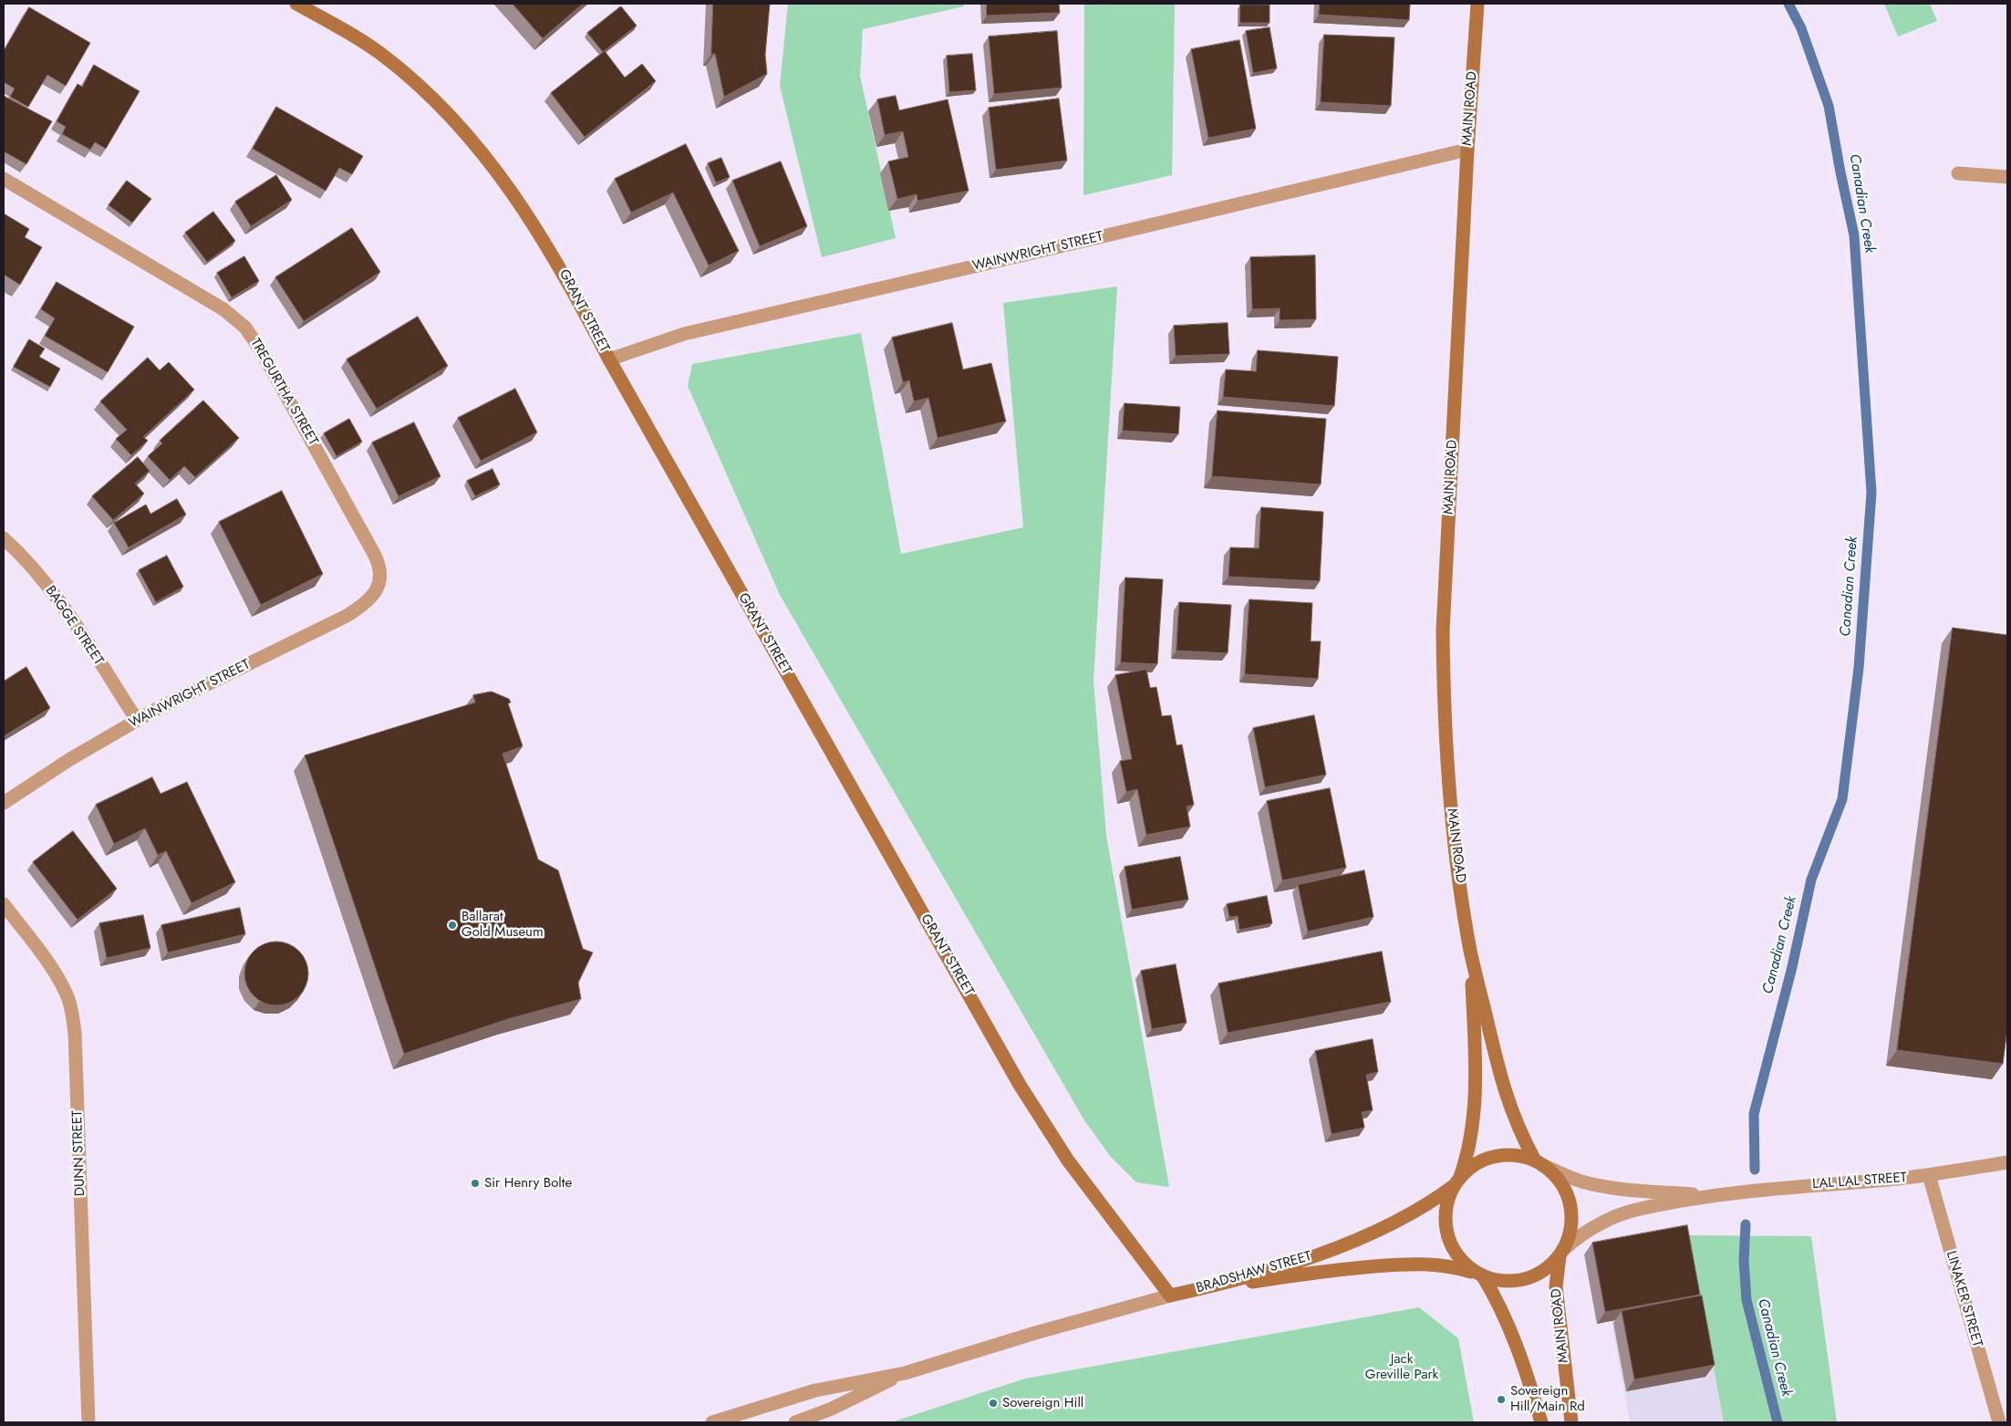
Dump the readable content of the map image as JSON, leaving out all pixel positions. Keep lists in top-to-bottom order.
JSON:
{
  "streets": {
    "main road": ["MAIN ROAD", "GRANT STREET", "BRADSHAW STREET"],
    "street": [
      "WAINWRIGHT STREET",
      "TREGURTHA STREET",
      "BAGGE STREET",
      "DUNN STREET",
      "LAL LAL STREET",
      "LINAKER STREET"
    ]
  },
  "crossings": [
    ["MAIN ROAD", "WAINWRIGHT STREET"],
    ["MAIN ROAD", "LAL LAL STREET"],
    ["MAIN ROAD", "BRADSHAW STREET"],
    ["WAINWRIGHT STREET", "GRANT STREET"],
    ["WAINWRIGHT STREET", "TREGURTHA STREET"],
    ["WAINWRIGHT STREET", "BAGGE STREET"],
    ["LAL LAL STREET", "BRADSHAW STREET"],
    ["LAL LAL STREET", "LINAKER STREET"]
  ],
  "water": ["Canadian Creek"],
  "parks": ["Jack Greville Park"],
  "places": [
    "Ballarat Gold Museum",
    "Sir Henry Bolte",
    "Sovereign Hill/Main Rd",
    "Sovereign Hill"
  ]
}
